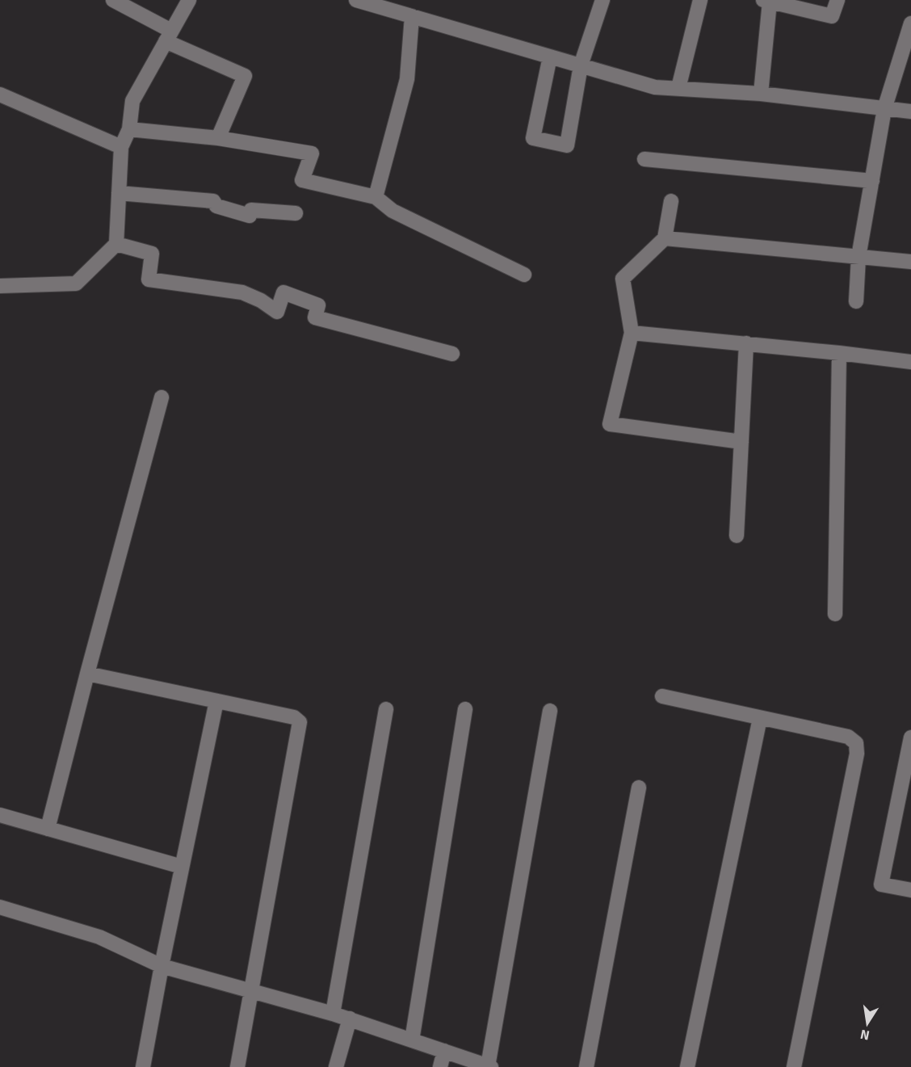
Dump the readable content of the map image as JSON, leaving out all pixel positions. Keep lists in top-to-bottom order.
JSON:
{
  "north": "bottom"
}
